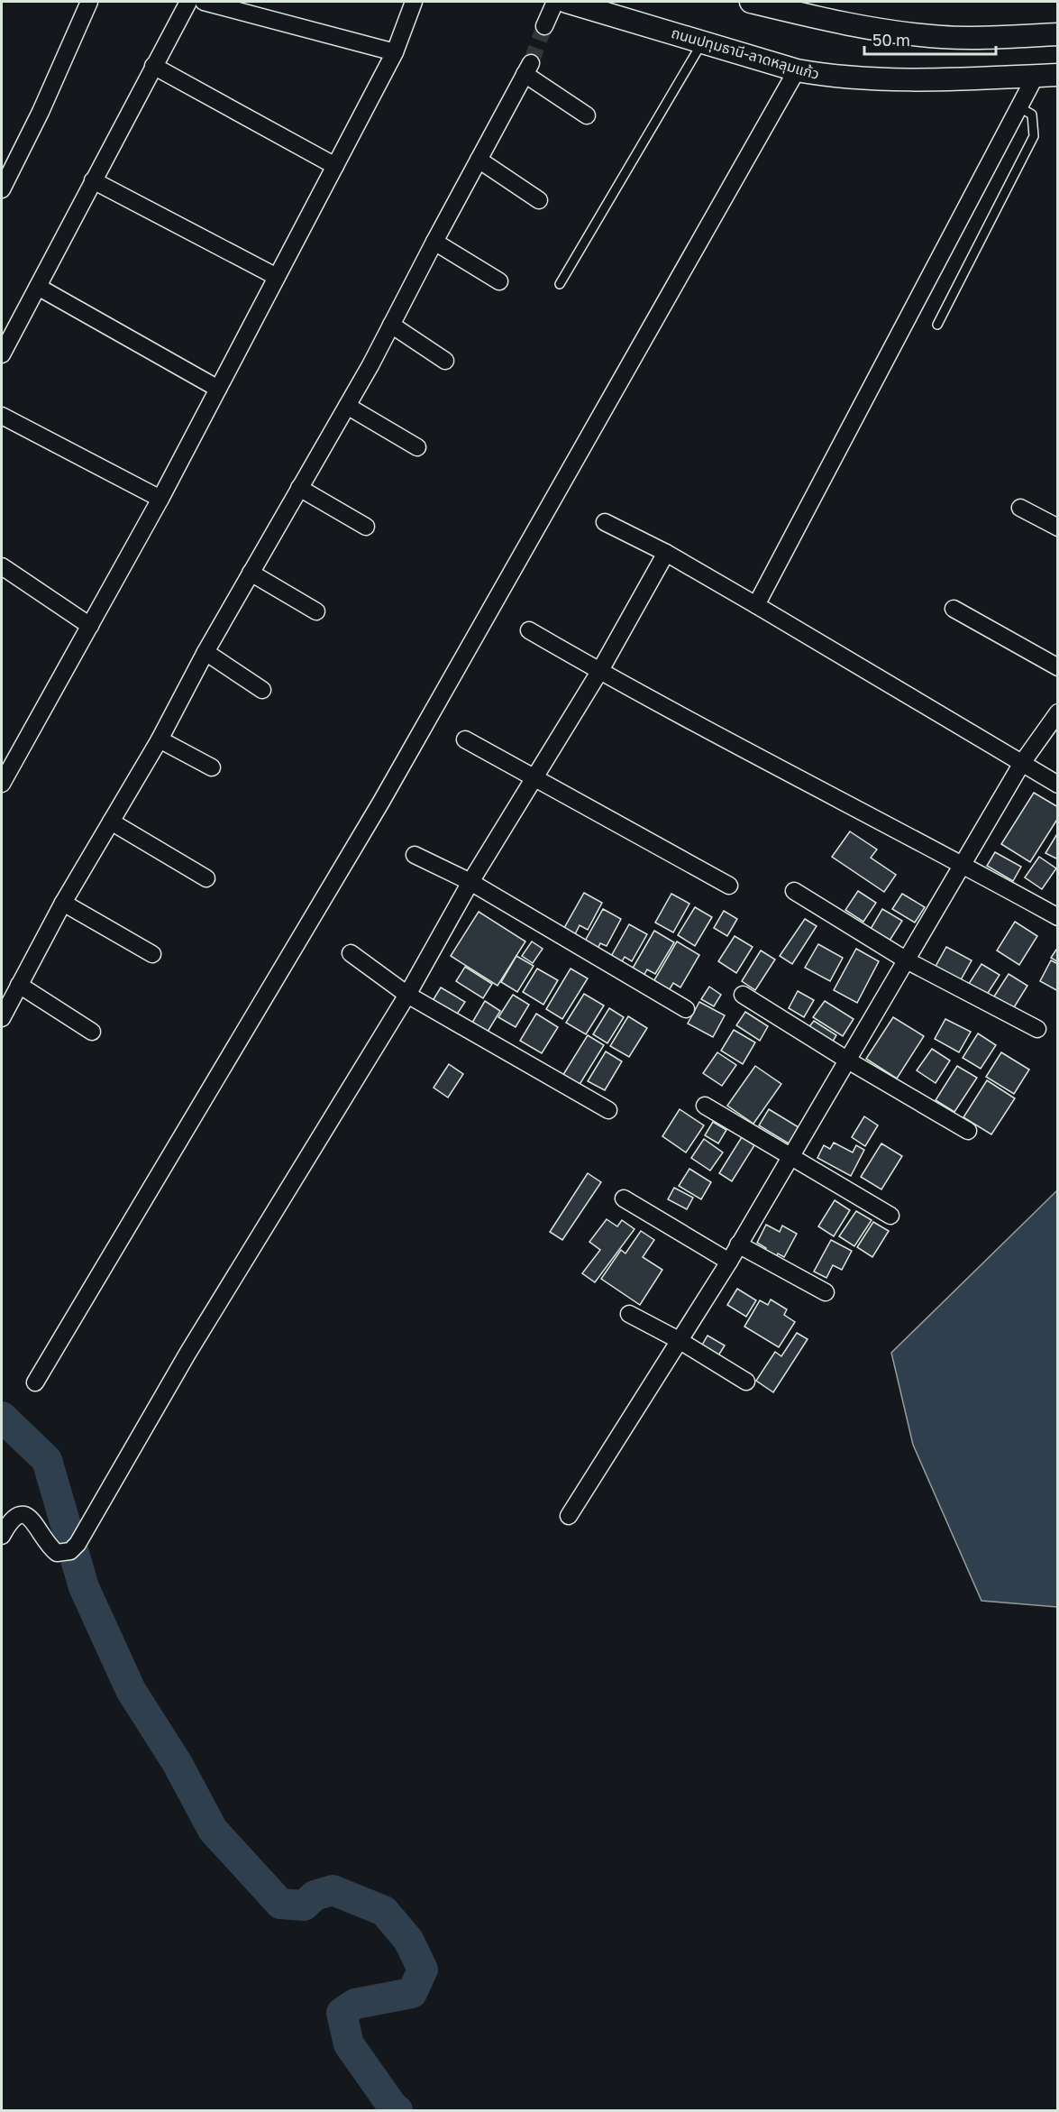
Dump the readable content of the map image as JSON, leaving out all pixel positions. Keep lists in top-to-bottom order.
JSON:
{
  "streets": {
    "main road": ["ถนนปทุมธานี-ลาดหลุมแก้ว"]
  },
  "scale_bar": "50 m"
}
